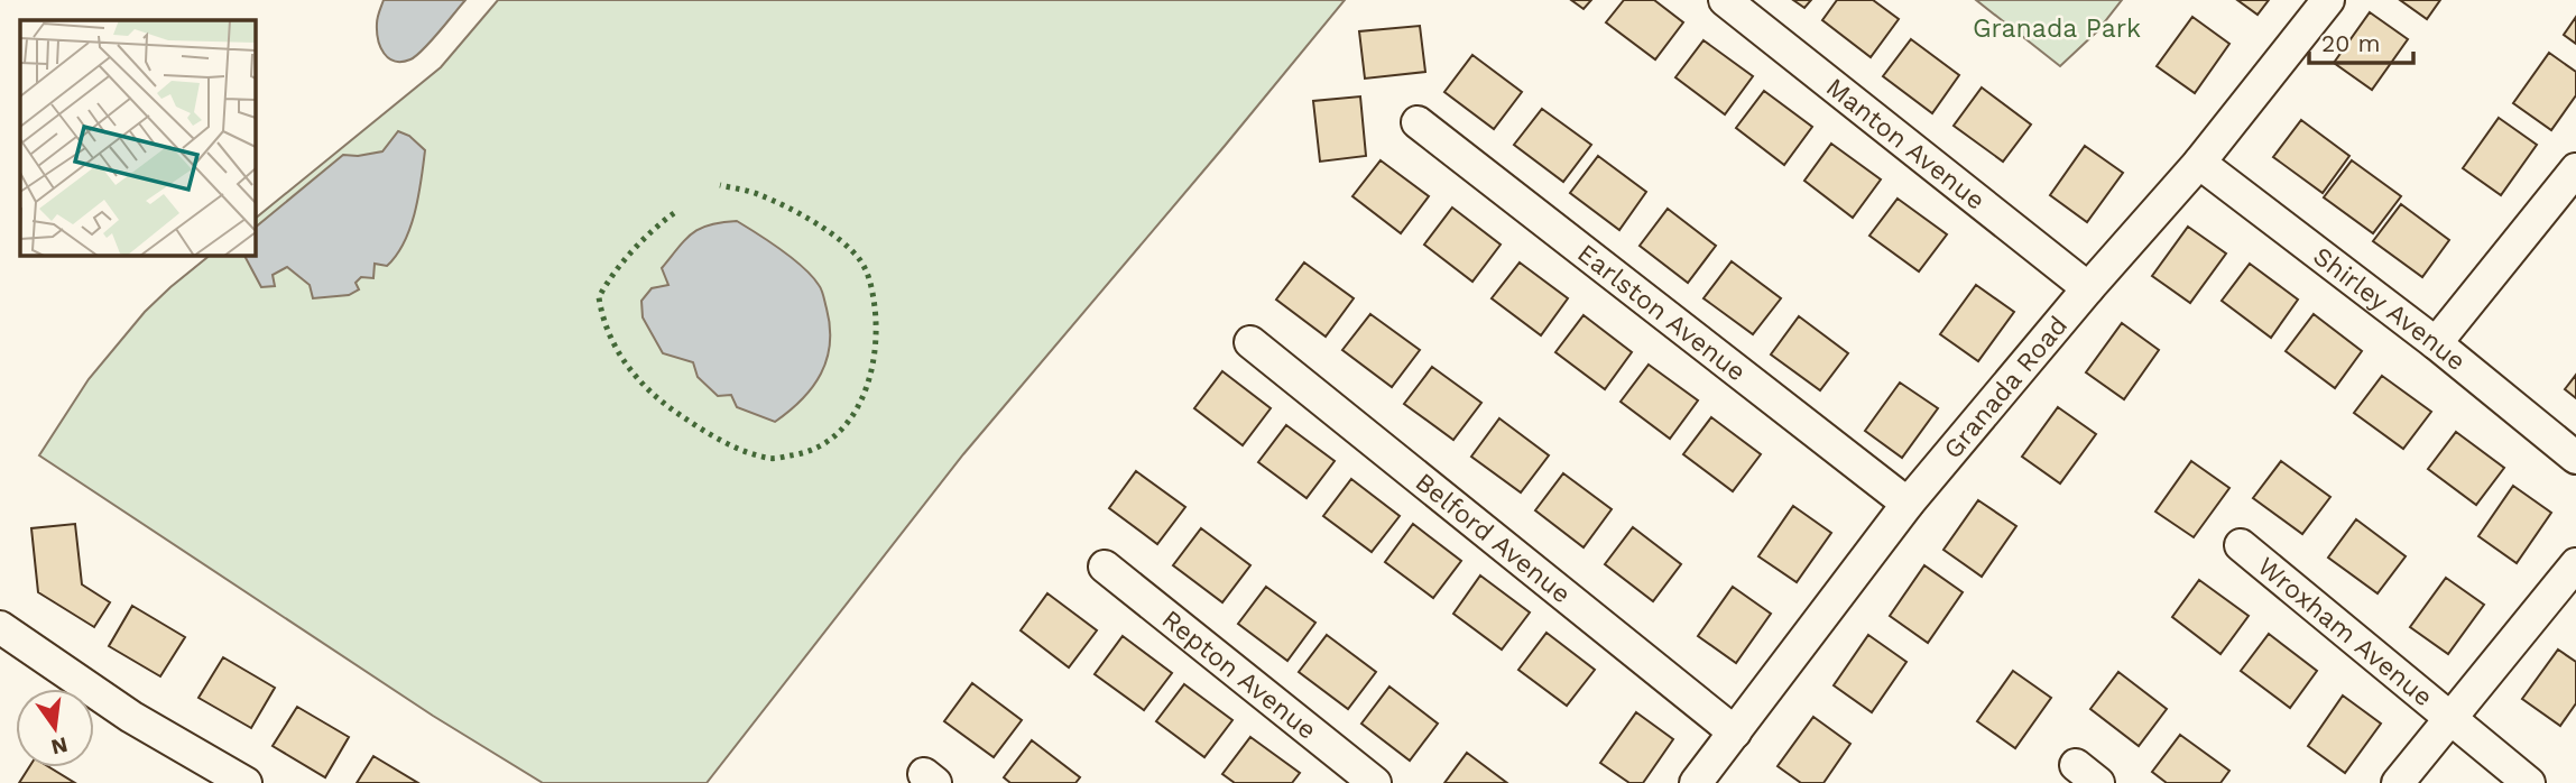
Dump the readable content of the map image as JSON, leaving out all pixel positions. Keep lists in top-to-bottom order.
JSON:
{
  "streets": {
    "street": [
      "Manton Avenue",
      "Shirley Avenue",
      "Earlston Avenue",
      "Granada Road",
      "Belford Avenue",
      "Wroxham Avenue",
      "Repton Avenue"
    ]
  },
  "crossings": [
    ["Manton Avenue", "Granada Road"],
    ["Shirley Avenue", "Granada Road"],
    ["Earlston Avenue", "Granada Road"],
    ["Granada Road", "Belford Avenue"]
  ],
  "parks": ["Granada Park"],
  "scale_bar": "20 m",
  "north": "bottom"
}
